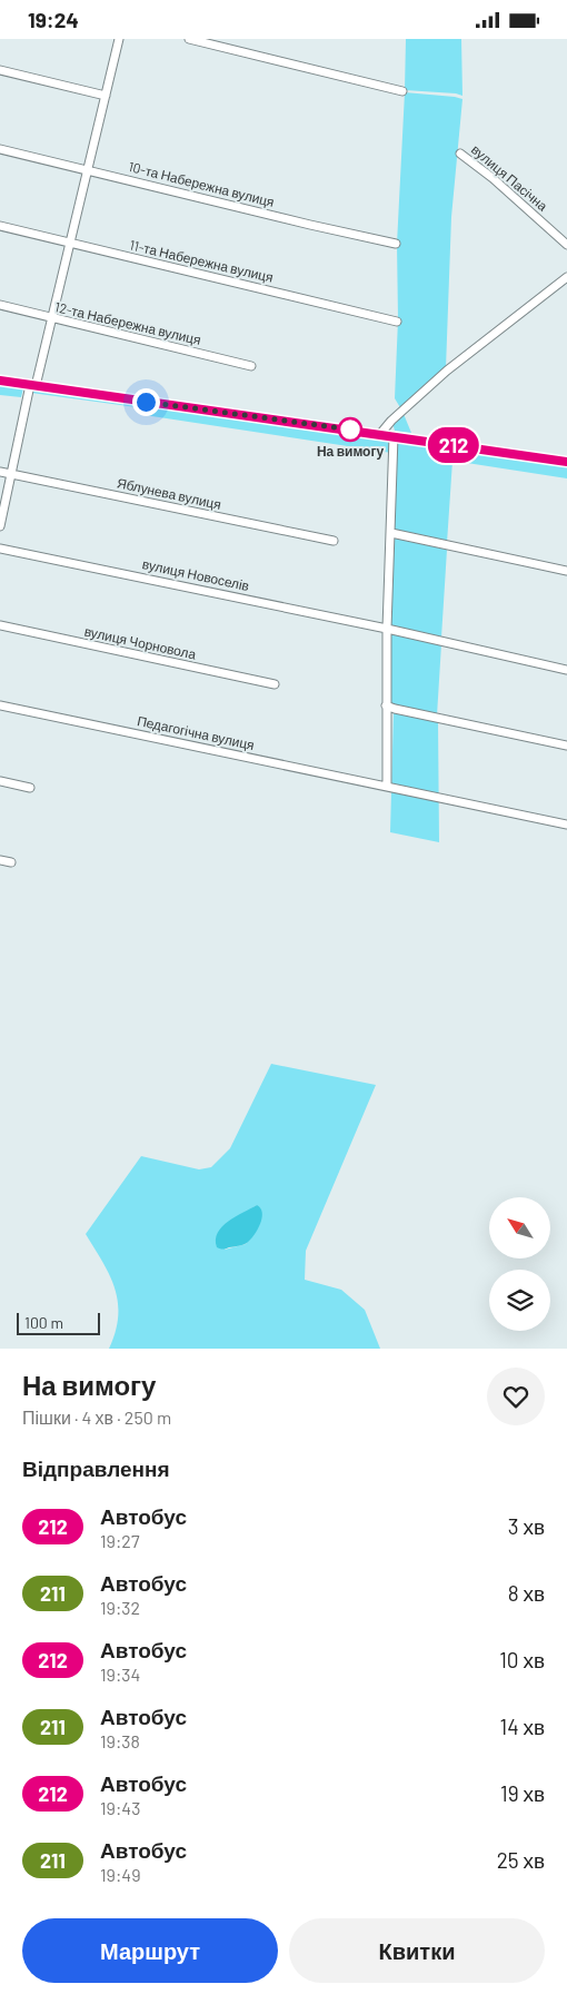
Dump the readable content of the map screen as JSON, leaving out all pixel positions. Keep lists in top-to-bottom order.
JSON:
{
  "streets": {
    "street": [
      "вулиця Пасічна",
      "10-та Набережна вулиця",
      "11-та Набережна вулиця",
      "12-та Набережна вулиця",
      "Яблунева вулиця",
      "вулиця Новоселів",
      "вулиця Чорновола",
      "Педагогічна вулиця"
    ]
  },
  "places": ["На вимогу"],
  "lines": ["bus line 212"],
  "scale_bar": "100 m",
  "north": "top left",
  "page": {
    "status": "19:24",
    "on_map": "212",
    "scale": "100 m",
    "heading": [
      ["На вимогу", "Пішки · 4 хв · 250 m"],
      "Відправлення"
    ],
    "list": [
      {
        "mark": "212",
        "name": "Автобус",
        "note": "19:27",
        "value": "3 хв"
      },
      {
        "mark": "211",
        "name": "Автобус",
        "note": "19:32",
        "value": "8 хв"
      },
      {
        "mark": "212",
        "name": "Автобус",
        "note": "19:34",
        "value": "10 хв"
      },
      {
        "mark": "211",
        "name": "Автобус",
        "note": "19:38",
        "value": "14 хв"
      },
      {
        "mark": "212",
        "name": "Автобус",
        "note": "19:43",
        "value": "19 хв"
      },
      {
        "mark": "211",
        "name": "Автобус",
        "note": "19:49",
        "value": "25 хв"
      }
    ],
    "buttons": ["Маршрут", "Квитки"]
  }
}
